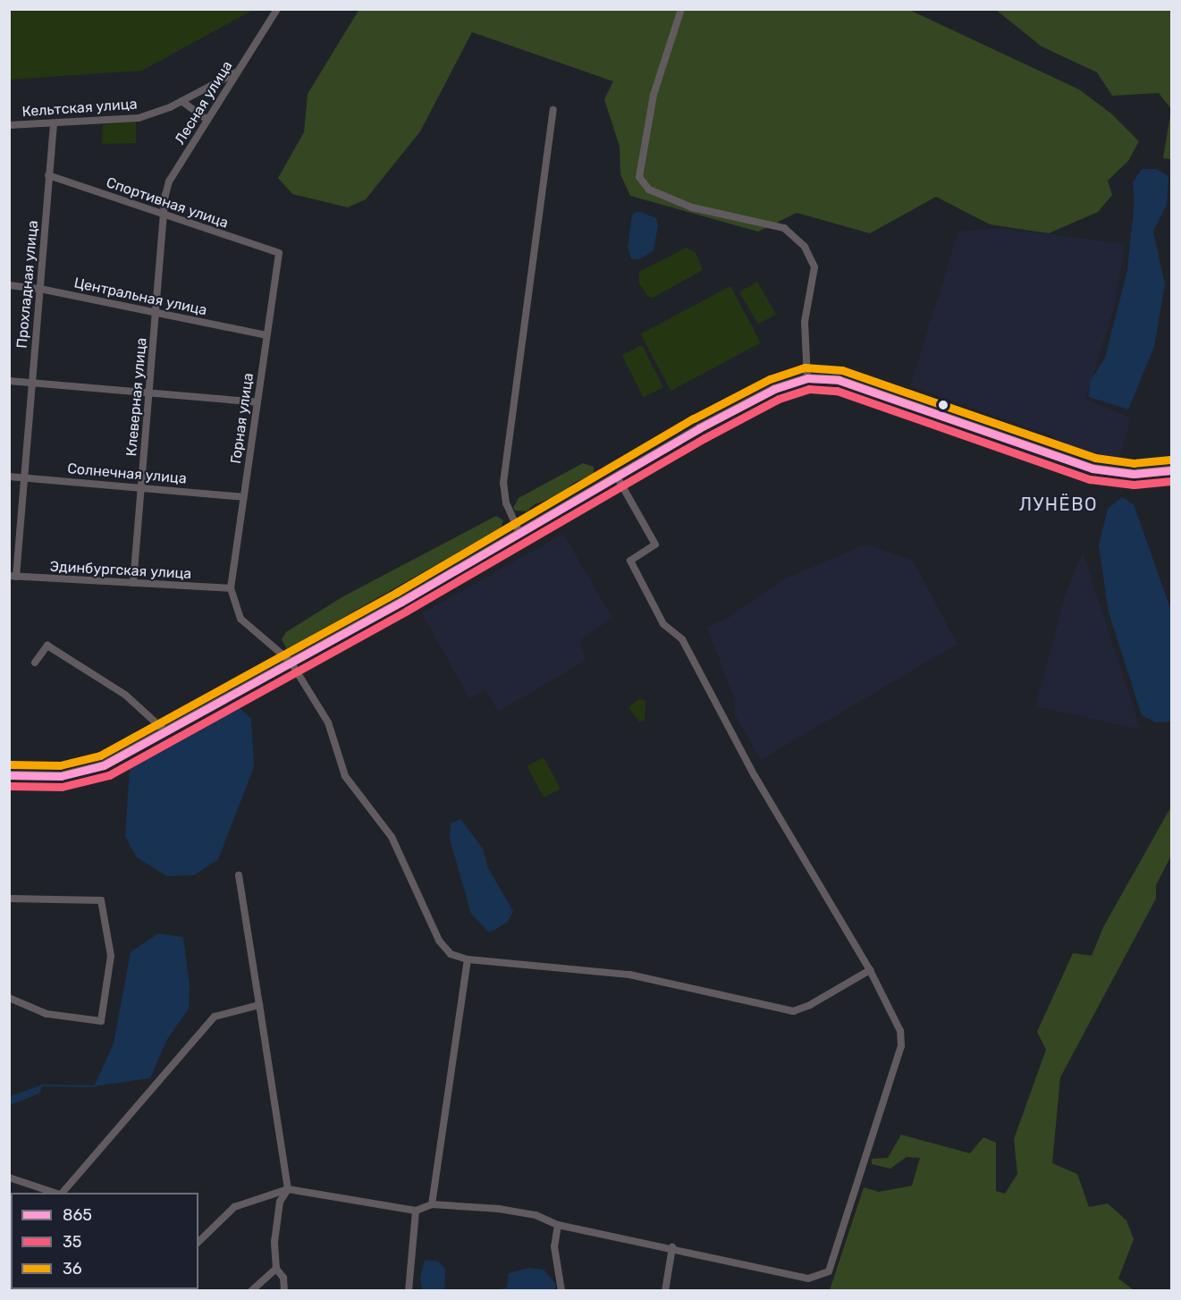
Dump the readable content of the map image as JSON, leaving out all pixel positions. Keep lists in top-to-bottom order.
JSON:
{
  "streets": {
    "street": [
      "Лесная улица",
      "Кельтская улица",
      "Спортивная улица",
      "Прохладная улица",
      "Центральная улица",
      "Клеверная улица",
      "Горная улица",
      "Солнечная улица",
      "Эдинбургская улица"
    ]
  },
  "crossings": [
    ["Лесная улица", "Кельтская улица"],
    ["Лесная улица", "Спортивная улица"],
    ["Лесная улица", "Клеверная улица"],
    ["Кельтская улица", "Прохладная улица"],
    ["Спортивная улица", "Прохладная улица"],
    ["Спортивная улица", "Клеверная улица"],
    ["Спортивная улица", "Горная улица"],
    ["Прохладная улица", "Центральная улица"],
    ["Прохладная улица", "Солнечная улица"],
    ["Прохладная улица", "Эдинбургская улица"],
    ["Центральная улица", "Клеверная улица"],
    ["Центральная улица", "Горная улица"],
    ["Клеверная улица", "Солнечная улица"],
    ["Клеверная улица", "Эдинбургская улица"],
    ["Горная улица", "Солнечная улица"],
    ["Горная улица", "Эдинбургская улица"]
  ],
  "districts": ["ЛУНЁВО"],
  "lines": ["transit line 36", "transit line 865", "transit line 35"],
  "legend": ["865", "35", "36"]
}
